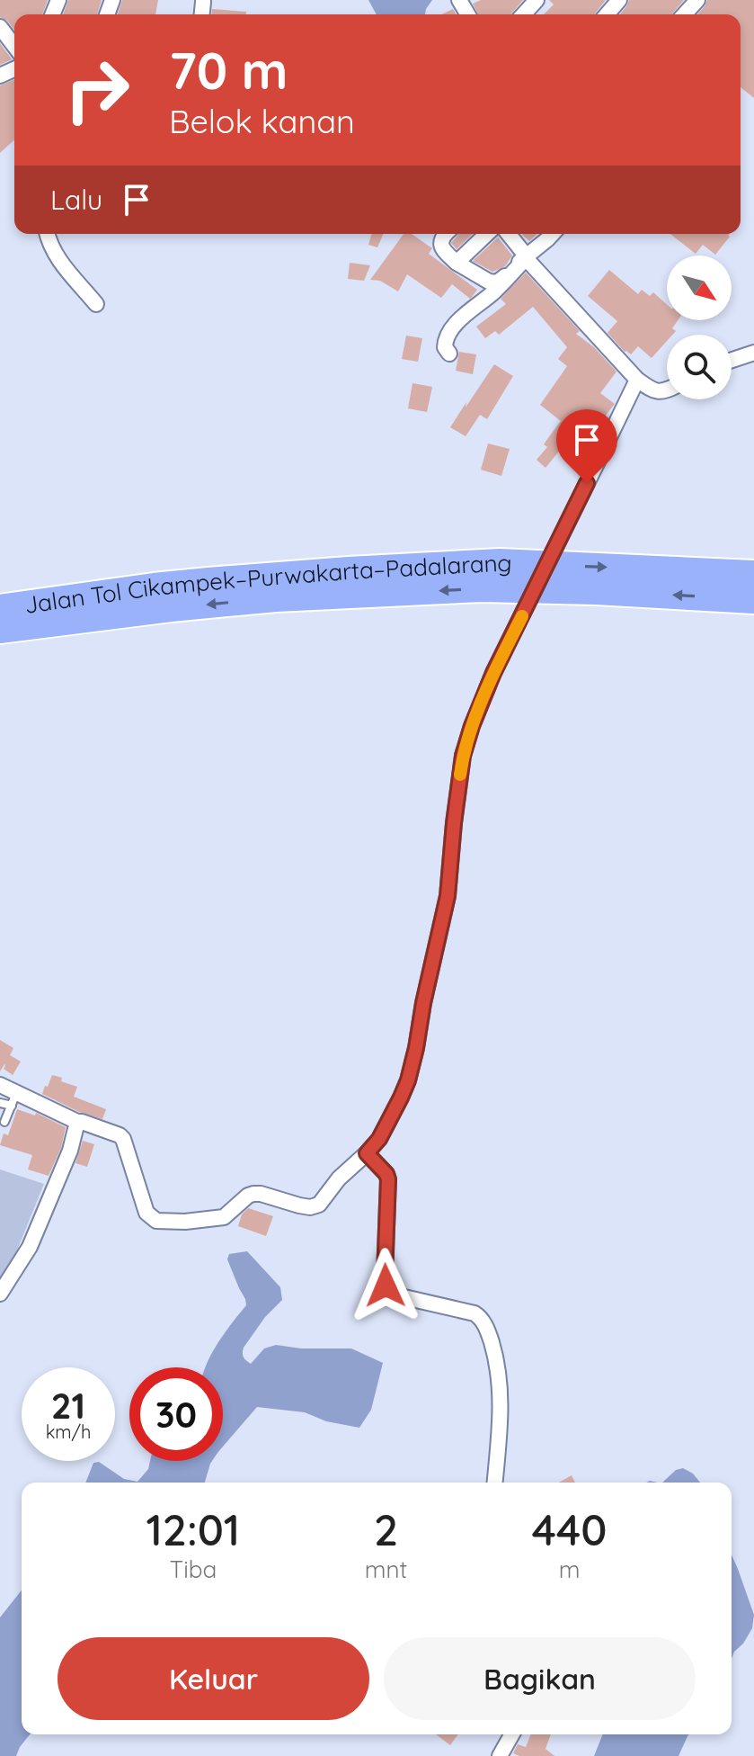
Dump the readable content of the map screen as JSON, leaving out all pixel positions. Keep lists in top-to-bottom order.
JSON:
{
  "streets": {
    "highway": ["Jalan Tol Cikampek–Purwakarta–Padalarang"]
  },
  "north": "bottom right",
  "page": {
    "turn": ["70 m", "Belok kanan"],
    "then": "Lalu",
    "speed": "21 km/h",
    "limit": "30",
    "eta": [
      "12:01",
      "Tiba",
      "2",
      "mnt",
      "440",
      "m"
    ],
    "buttons": ["Keluar", "Bagikan"]
  }
}
